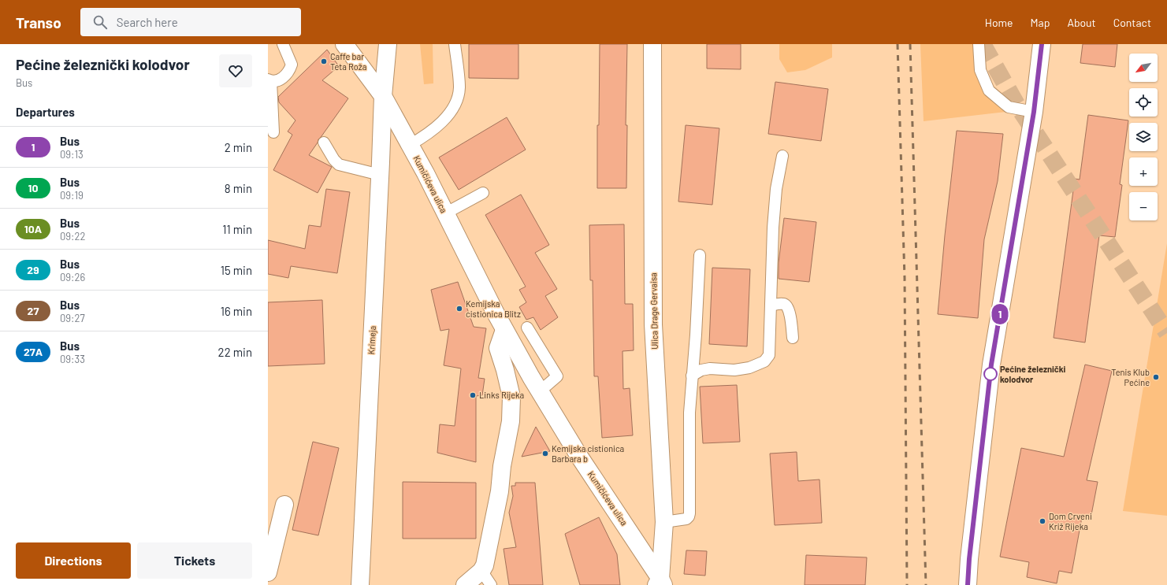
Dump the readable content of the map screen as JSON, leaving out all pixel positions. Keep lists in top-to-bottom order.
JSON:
{
  "streets": {
    "street": ["Kumičićeva ulica", "Ulica Drage Gervaisa", "Krimeja"]
  },
  "crossings": [
    ["Kumičićeva ulica", "Ulica Drage Gervaisa"],
    ["Kumičićeva ulica", "Krimeja"]
  ],
  "places": [
    "Caffe bar Teta Roža",
    "Kemijska cistionica Blitz",
    "Pećine železnički kolodvor",
    "Tenis Klub Pećine",
    "Links Rijeka",
    "Kemijska cistionica Barbara b",
    "Dom Crveni Križ Rijeka"
  ],
  "lines": ["bus line 1"],
  "north": "bottom left",
  "page": {
    "header": "Transo",
    "search": "Search here",
    "nav": [
      "Home",
      "Map",
      "About",
      "Contact"
    ],
    "heading": [
      ["Pećine železnički kolodvor", "Bus"],
      "Departures"
    ],
    "on_map": "1",
    "map_buttons": ["+", "−"],
    "list": [
      {
        "mark": "1",
        "name": "Bus",
        "note": "09:13",
        "value": "2 min"
      },
      {
        "mark": "10",
        "name": "Bus",
        "note": "09:19",
        "value": "8 min"
      },
      {
        "mark": "10A",
        "name": "Bus",
        "note": "09:22",
        "value": "11 min"
      },
      {
        "mark": "29",
        "name": "Bus",
        "note": "09:26",
        "value": "15 min"
      },
      {
        "mark": "27",
        "name": "Bus",
        "note": "09:27",
        "value": "16 min"
      },
      {
        "mark": "27A",
        "name": "Bus",
        "note": "09:33",
        "value": "22 min"
      }
    ],
    "buttons": ["Directions", "Tickets"]
  }
}
